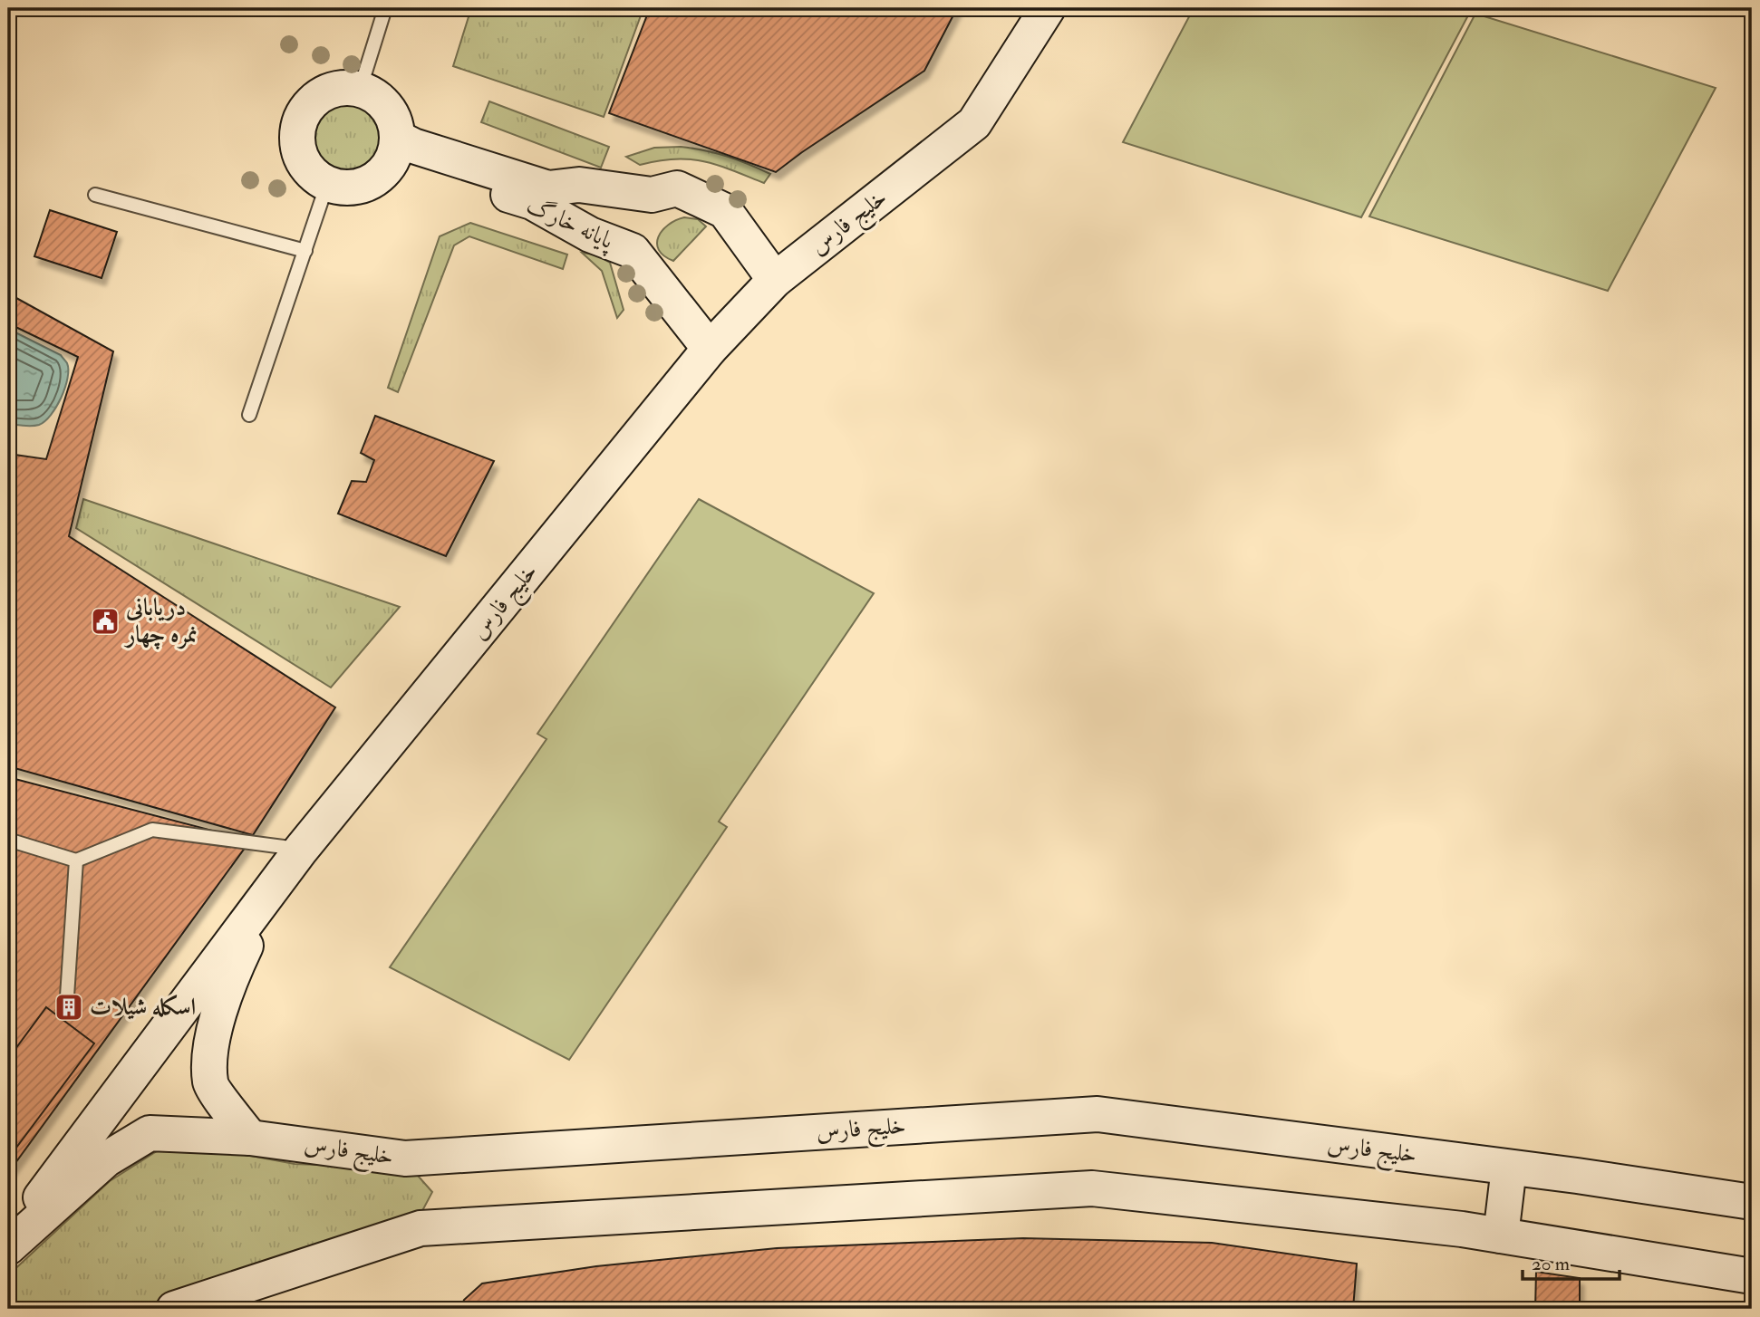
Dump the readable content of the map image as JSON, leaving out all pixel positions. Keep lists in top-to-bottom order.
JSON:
{
  "streets": {
    "main road": ["خلیج فارس", "پایانه خارگ"]
  },
  "crossings": [
    ["خلیج فارس", "پایانه خارگ"]
  ],
  "places": {
    "public building": ["دریابانی نمره چهار"],
    "building": ["اسکله شیلات"]
  },
  "scale_bar": "20 m"
}
